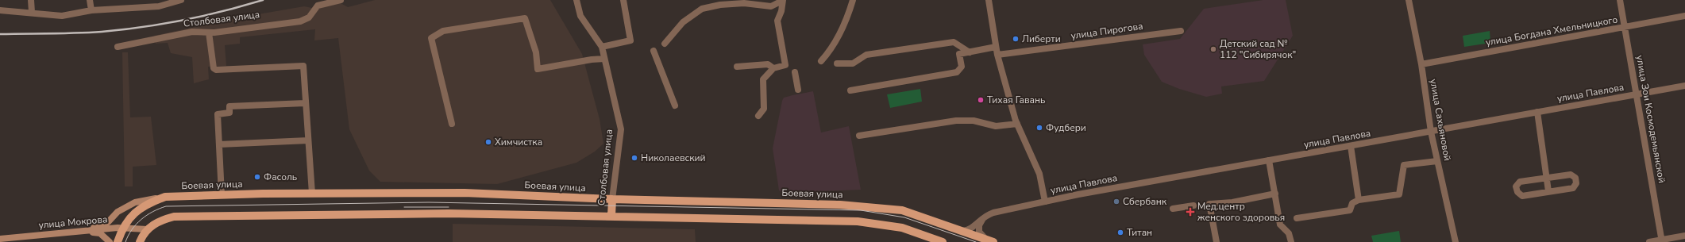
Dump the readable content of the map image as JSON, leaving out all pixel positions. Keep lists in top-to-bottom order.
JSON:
{
  "streets": {
    "main road": ["Столбовая улица", "Боевая улица", "улица Мокрова"],
    "street": [
      "улица Пирогова",
      "улица Богдана Хмельницкого",
      "улица Павлова",
      "улица Зои Космодемьянской",
      "улица Сахьяновой"
    ]
  },
  "crossings": [
    ["Столбовая улица", "Боевая улица"],
    ["улица Богдана Хмельницкого", "улица Зои Космодемьянской"],
    ["улица Богдана Хмельницкого", "улица Сахьяновой"],
    ["улица Павлова", "улица Зои Космодемьянской"],
    ["улица Павлова", "улица Сахьяновой"],
    ["улица Павлова", "Боевая улица"],
    ["Боевая улица", "улица Мокрова"]
  ],
  "places": {
    "other": [
      "Либерти",
      "Детский сад № 112 \"Сибирячок\"",
      "Тихая Гавань",
      "Фудбери",
      "Химчистка",
      "Николаевский",
      "Фасоль",
      "Сбербанк",
      "Титан"
    ],
    "health": ["Мед.центр женского здоровья"]
  }
}
